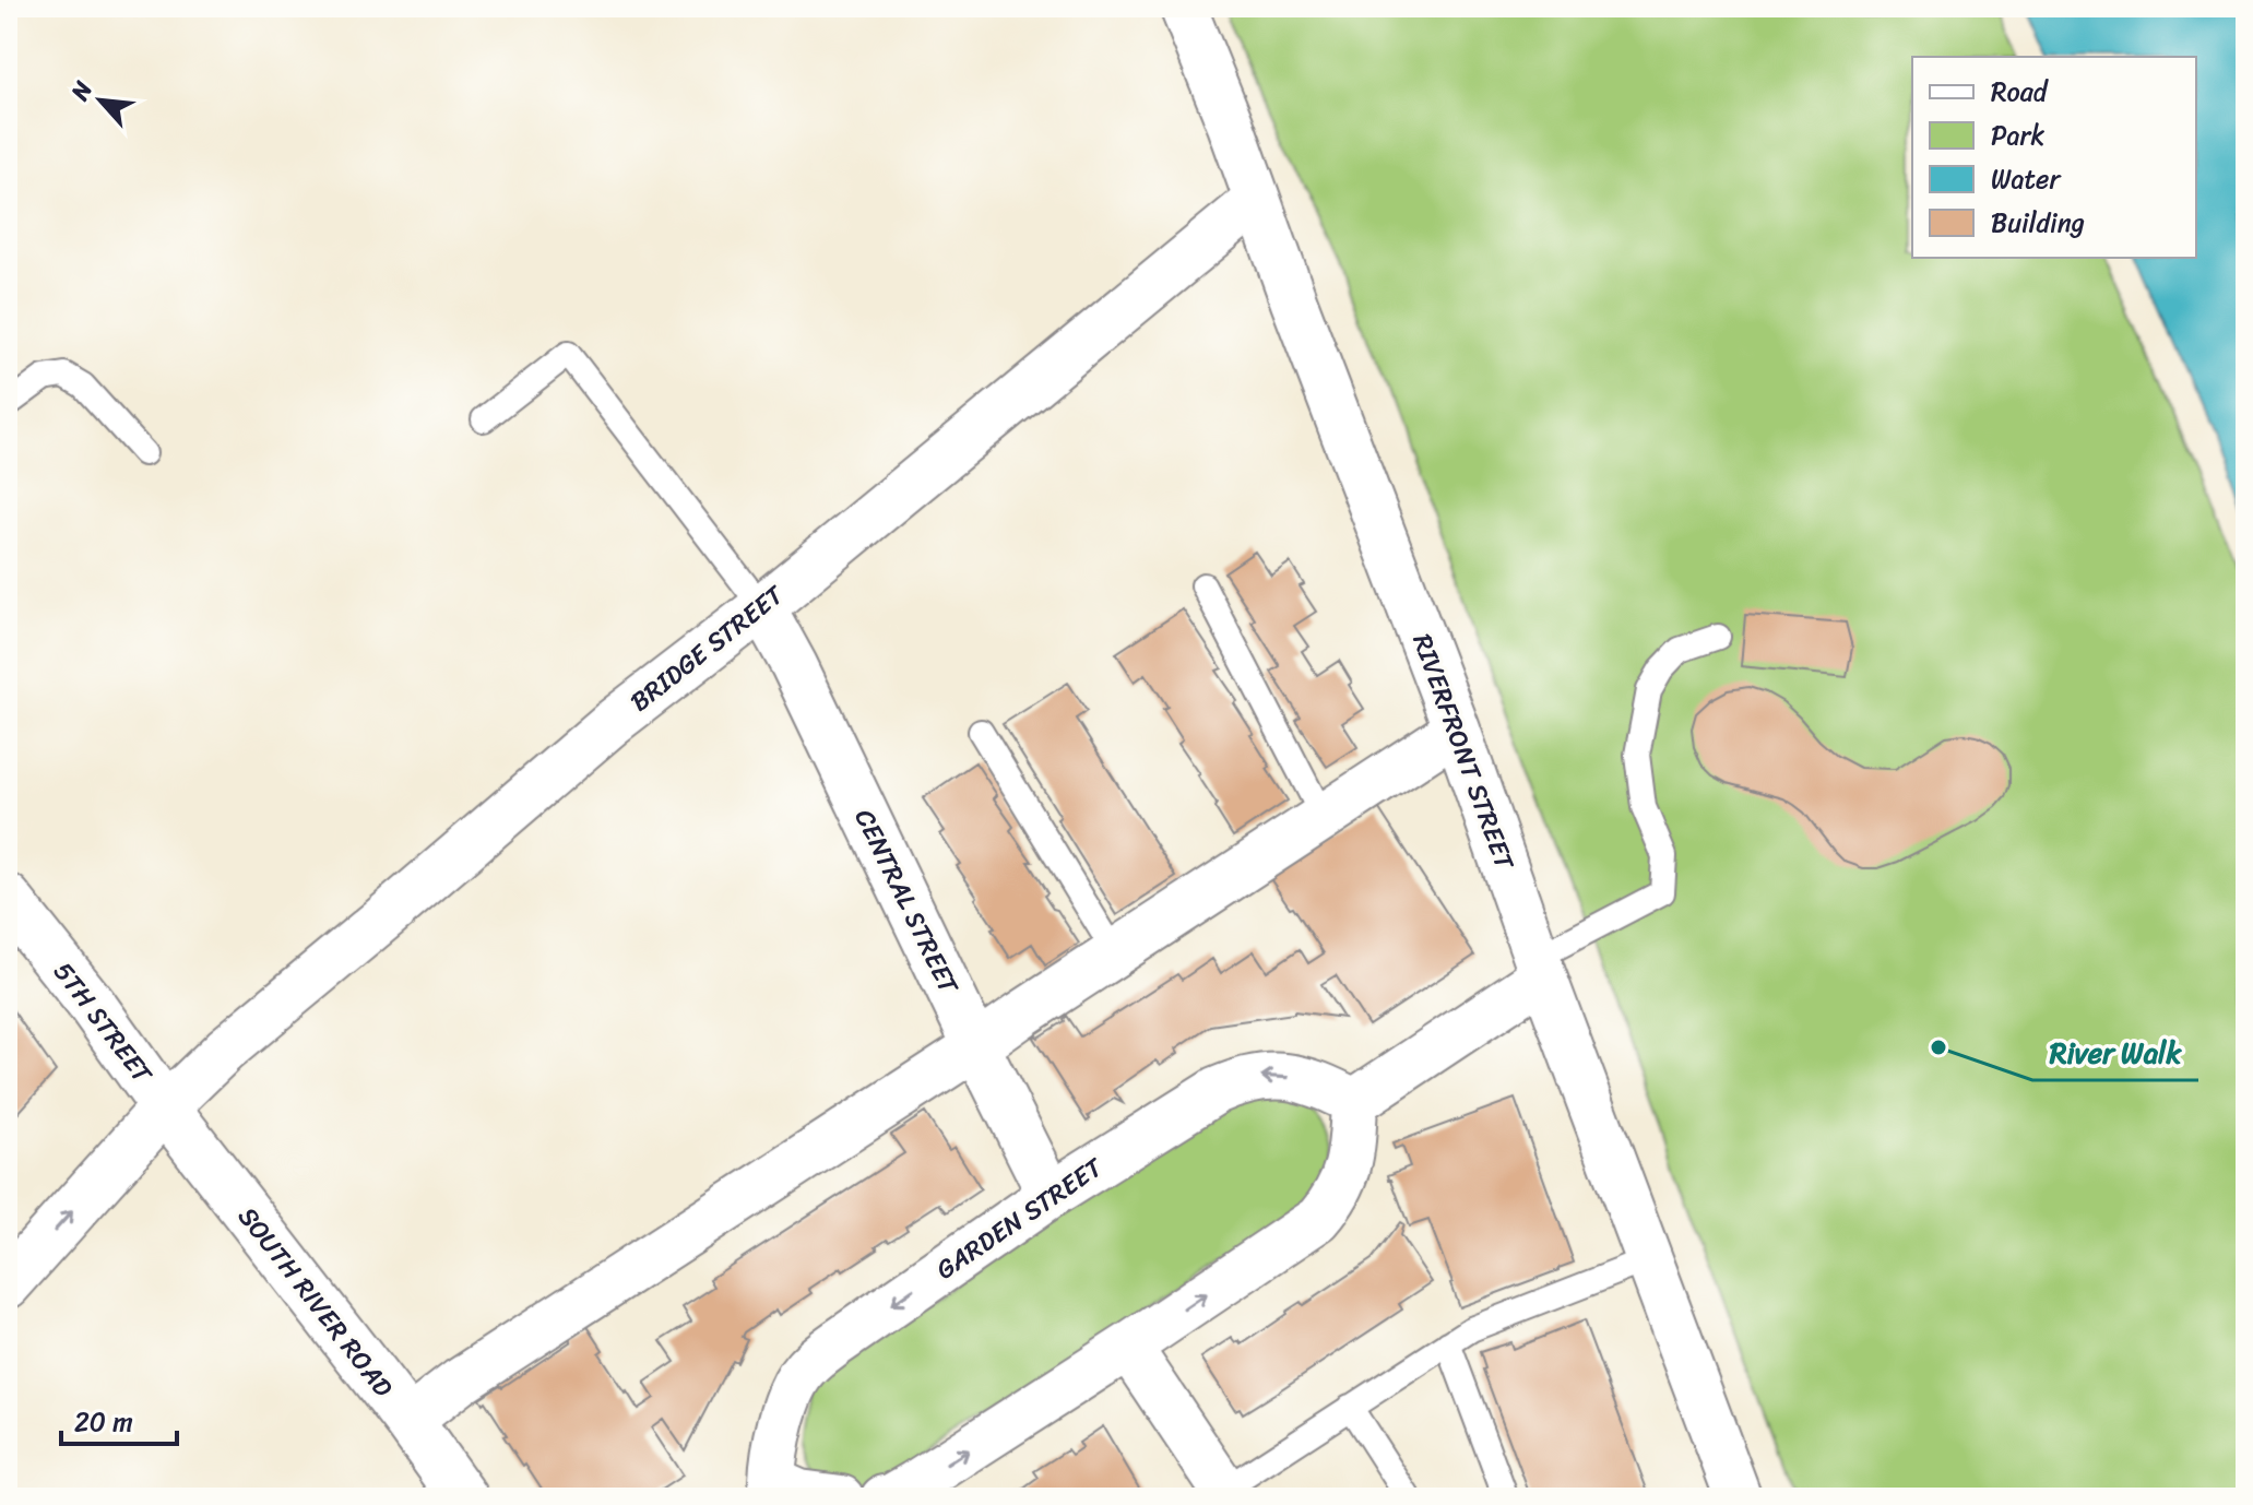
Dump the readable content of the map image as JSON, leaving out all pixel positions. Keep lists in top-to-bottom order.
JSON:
{
  "streets": {
    "main road": ["5TH STREET", "SOUTH RIVER ROAD"],
    "street": [
      "BRIDGE STREET",
      "RIVERFRONT STREET",
      "CENTRAL STREET",
      "GARDEN STREET"
    ]
  },
  "crossings": [
    ["BRIDGE STREET", "RIVERFRONT STREET"],
    ["BRIDGE STREET", "CENTRAL STREET"],
    ["BRIDGE STREET", "5TH STREET"],
    ["BRIDGE STREET", "SOUTH RIVER ROAD"],
    ["CENTRAL STREET", "GARDEN STREET"],
    ["5TH STREET", "SOUTH RIVER ROAD"]
  ],
  "places": ["River Walk"],
  "legend": [
    "Road",
    "Park",
    "Water",
    "Building"
  ],
  "scale_bar": "20 m",
  "north": "top left"
}
